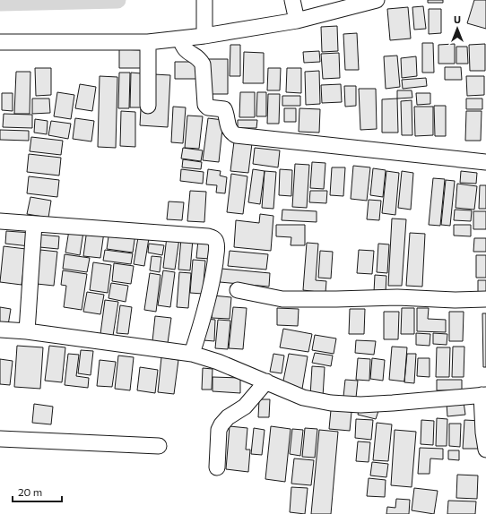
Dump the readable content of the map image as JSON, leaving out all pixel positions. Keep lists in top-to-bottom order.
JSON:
{
  "scale_bar": "20 m",
  "north": "top"
}
